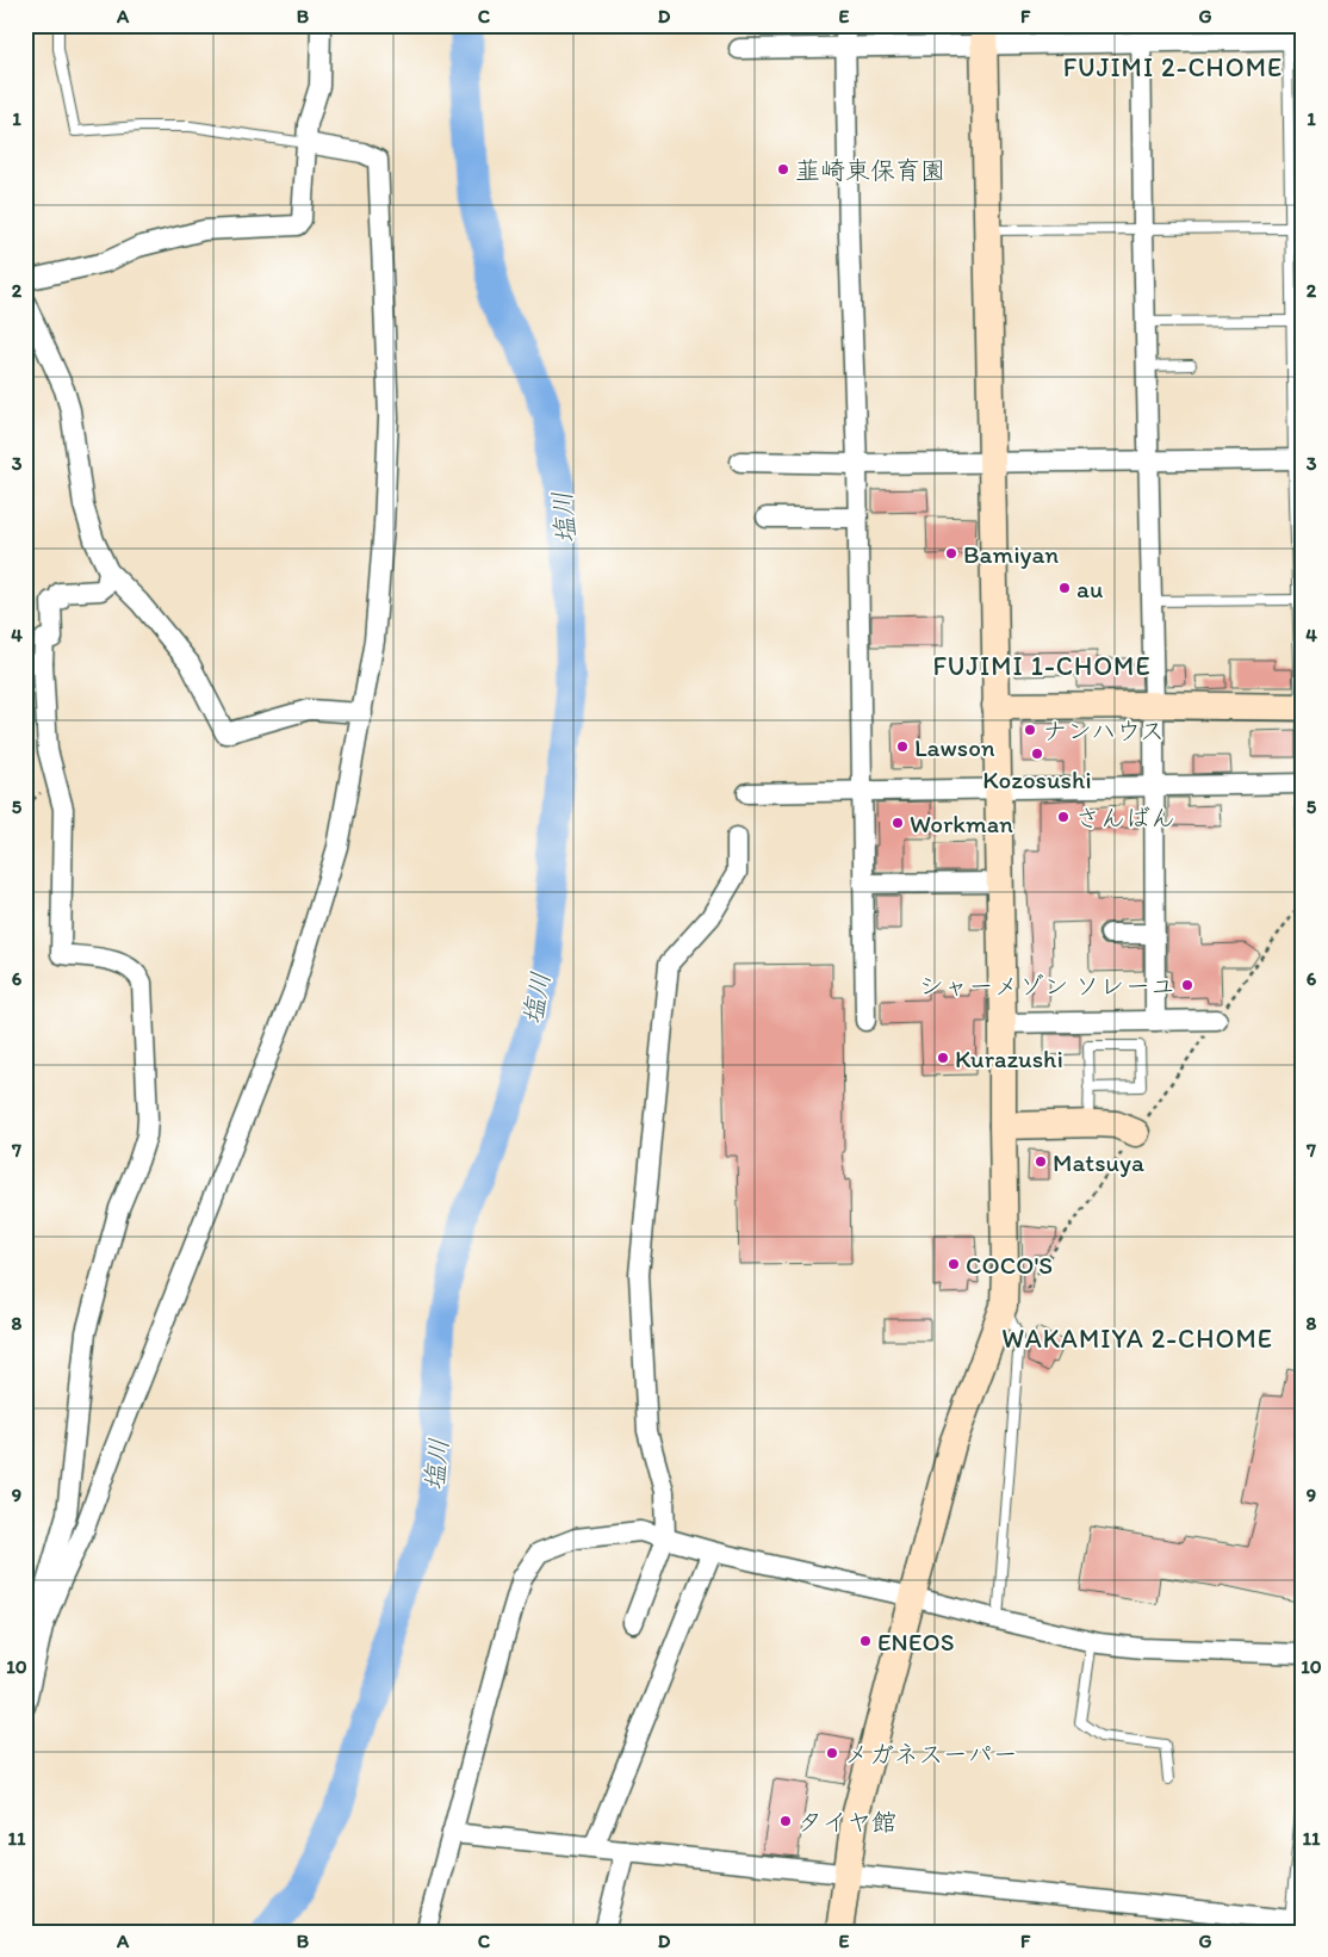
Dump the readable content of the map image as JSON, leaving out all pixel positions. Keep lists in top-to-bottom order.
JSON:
{
  "districts": ["FUJIMI 2-CHOME", "FUJIMI 1-CHOME", "WAKAMIYA 2-CHOME"],
  "water": ["塩川"],
  "places": [
    "韮崎東保育園",
    "Bamiyan",
    "au",
    "ナンハウス",
    "Lawson",
    "Kozosushi",
    "さんばん",
    "Workman",
    "シャーメゾン ソレーユ",
    "Kurazushi",
    "Matsuya",
    "COCO'S",
    "ENEOS",
    "メガネスーパー",
    "タイヤ館"
  ],
  "grid": {
    "columns": [
      "A",
      "B",
      "C",
      "D",
      "E",
      "F",
      "G"
    ],
    "rows": [
      "1",
      "2",
      "3",
      "4",
      "5",
      "6",
      "7",
      "8",
      "9",
      "10",
      "11"
    ]
  }
}
